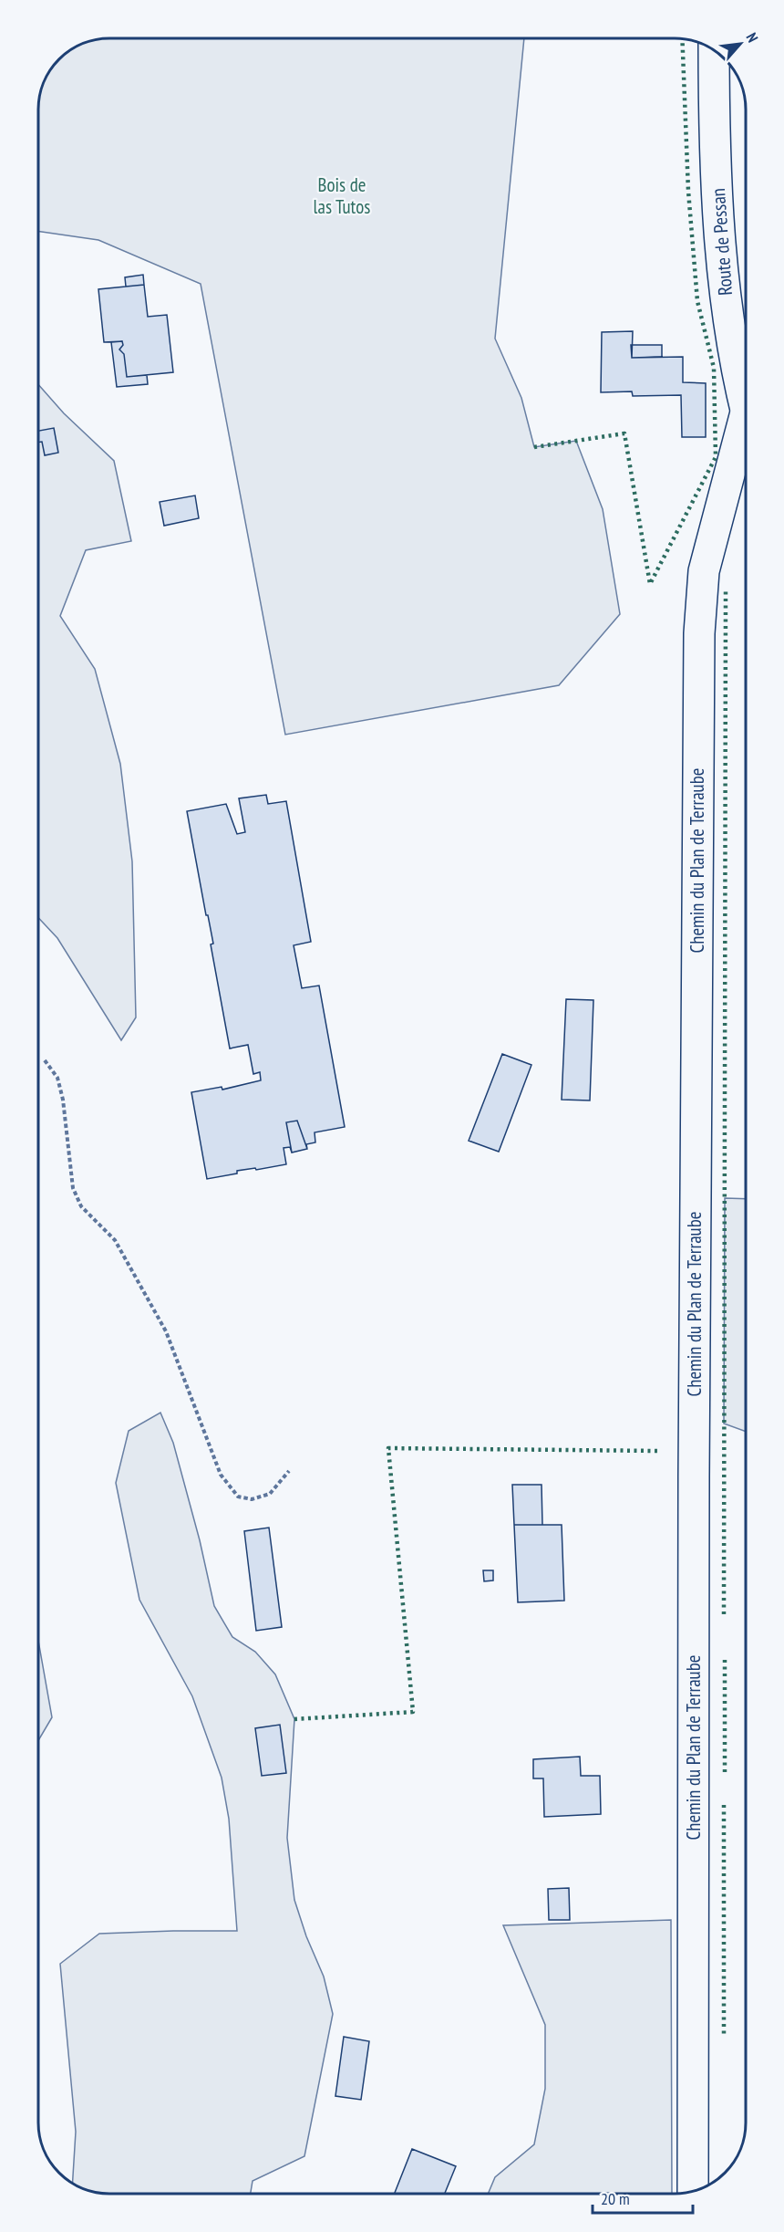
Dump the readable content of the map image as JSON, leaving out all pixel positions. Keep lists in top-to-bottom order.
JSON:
{
  "streets": {
    "street": ["Route de Pessan", "Chemin du Plan de Terraube"]
  },
  "parks": ["Bois de las Tutos"],
  "scale_bar": "20 m",
  "north": "top right"
}
